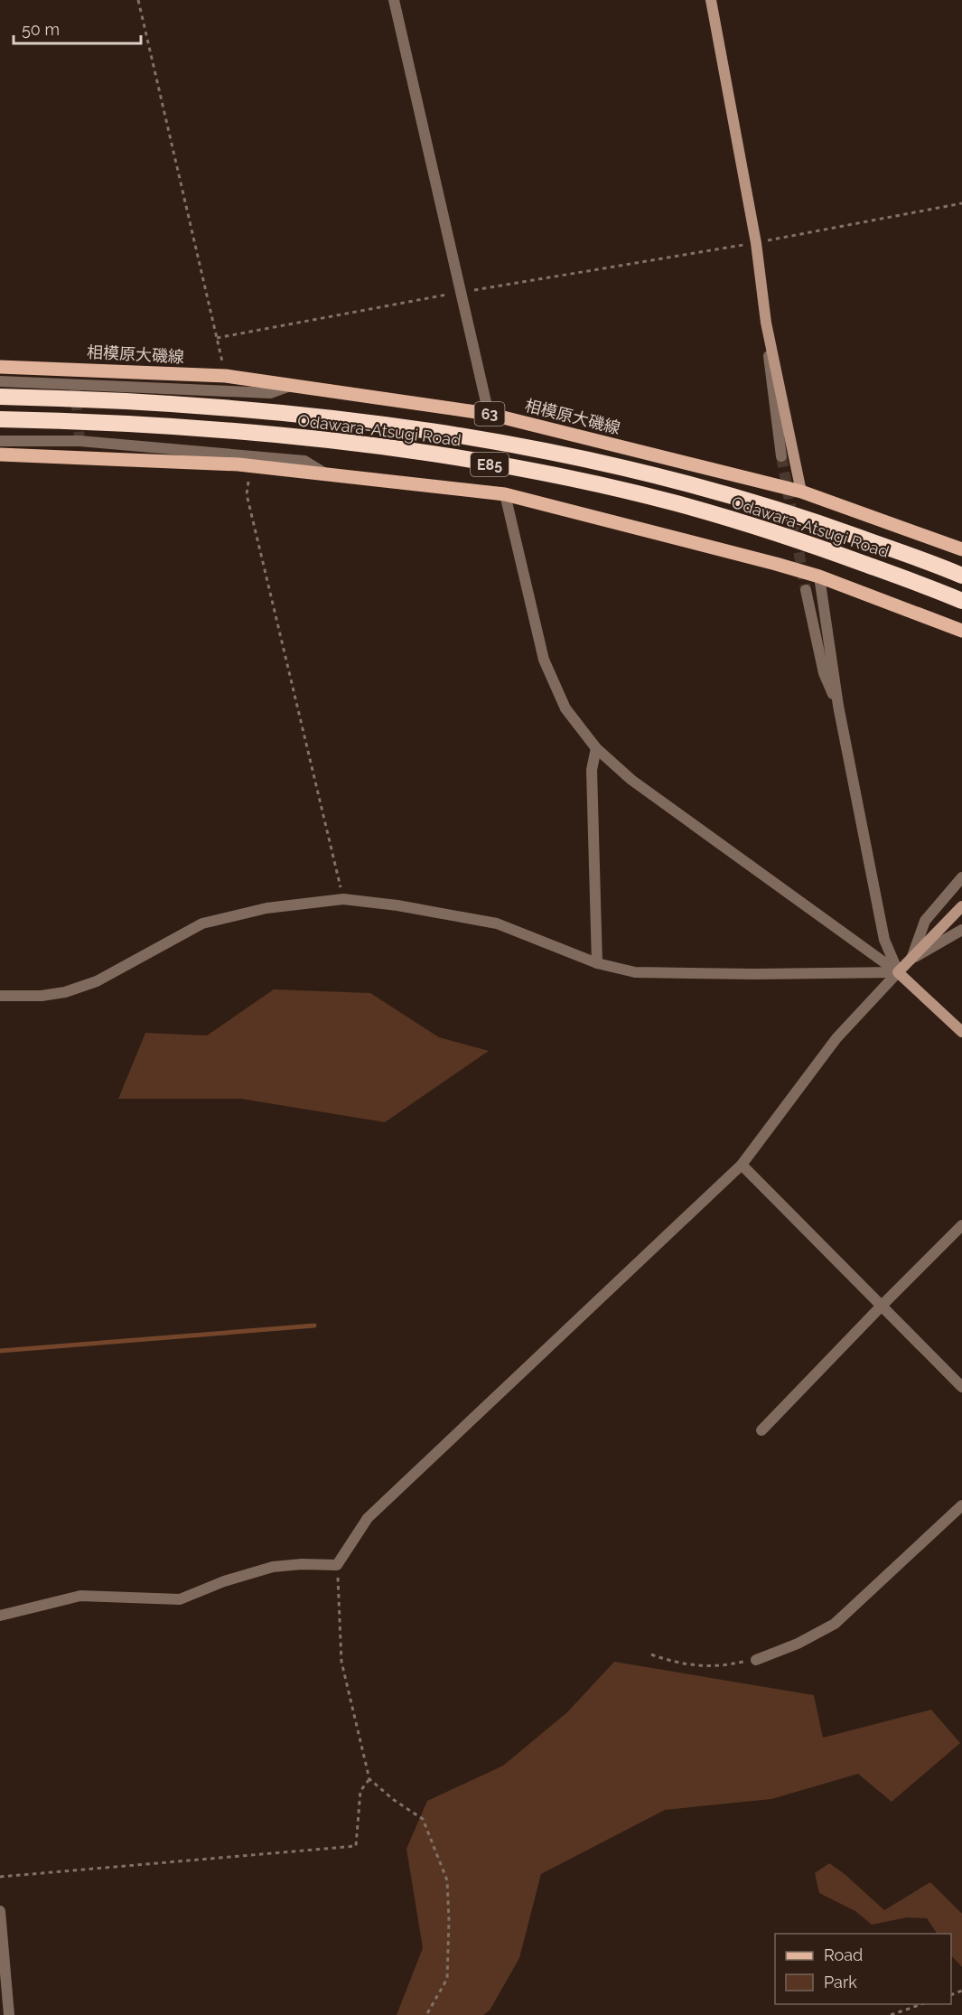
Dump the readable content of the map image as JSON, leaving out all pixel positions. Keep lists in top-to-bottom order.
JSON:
{
  "streets": {
    "highway": ["Odawara-Atsugi Road", "E85"],
    "main road": ["相模原大磯線", "63"]
  },
  "legend": ["Road", "Park"],
  "scale_bar": "50 m"
}
